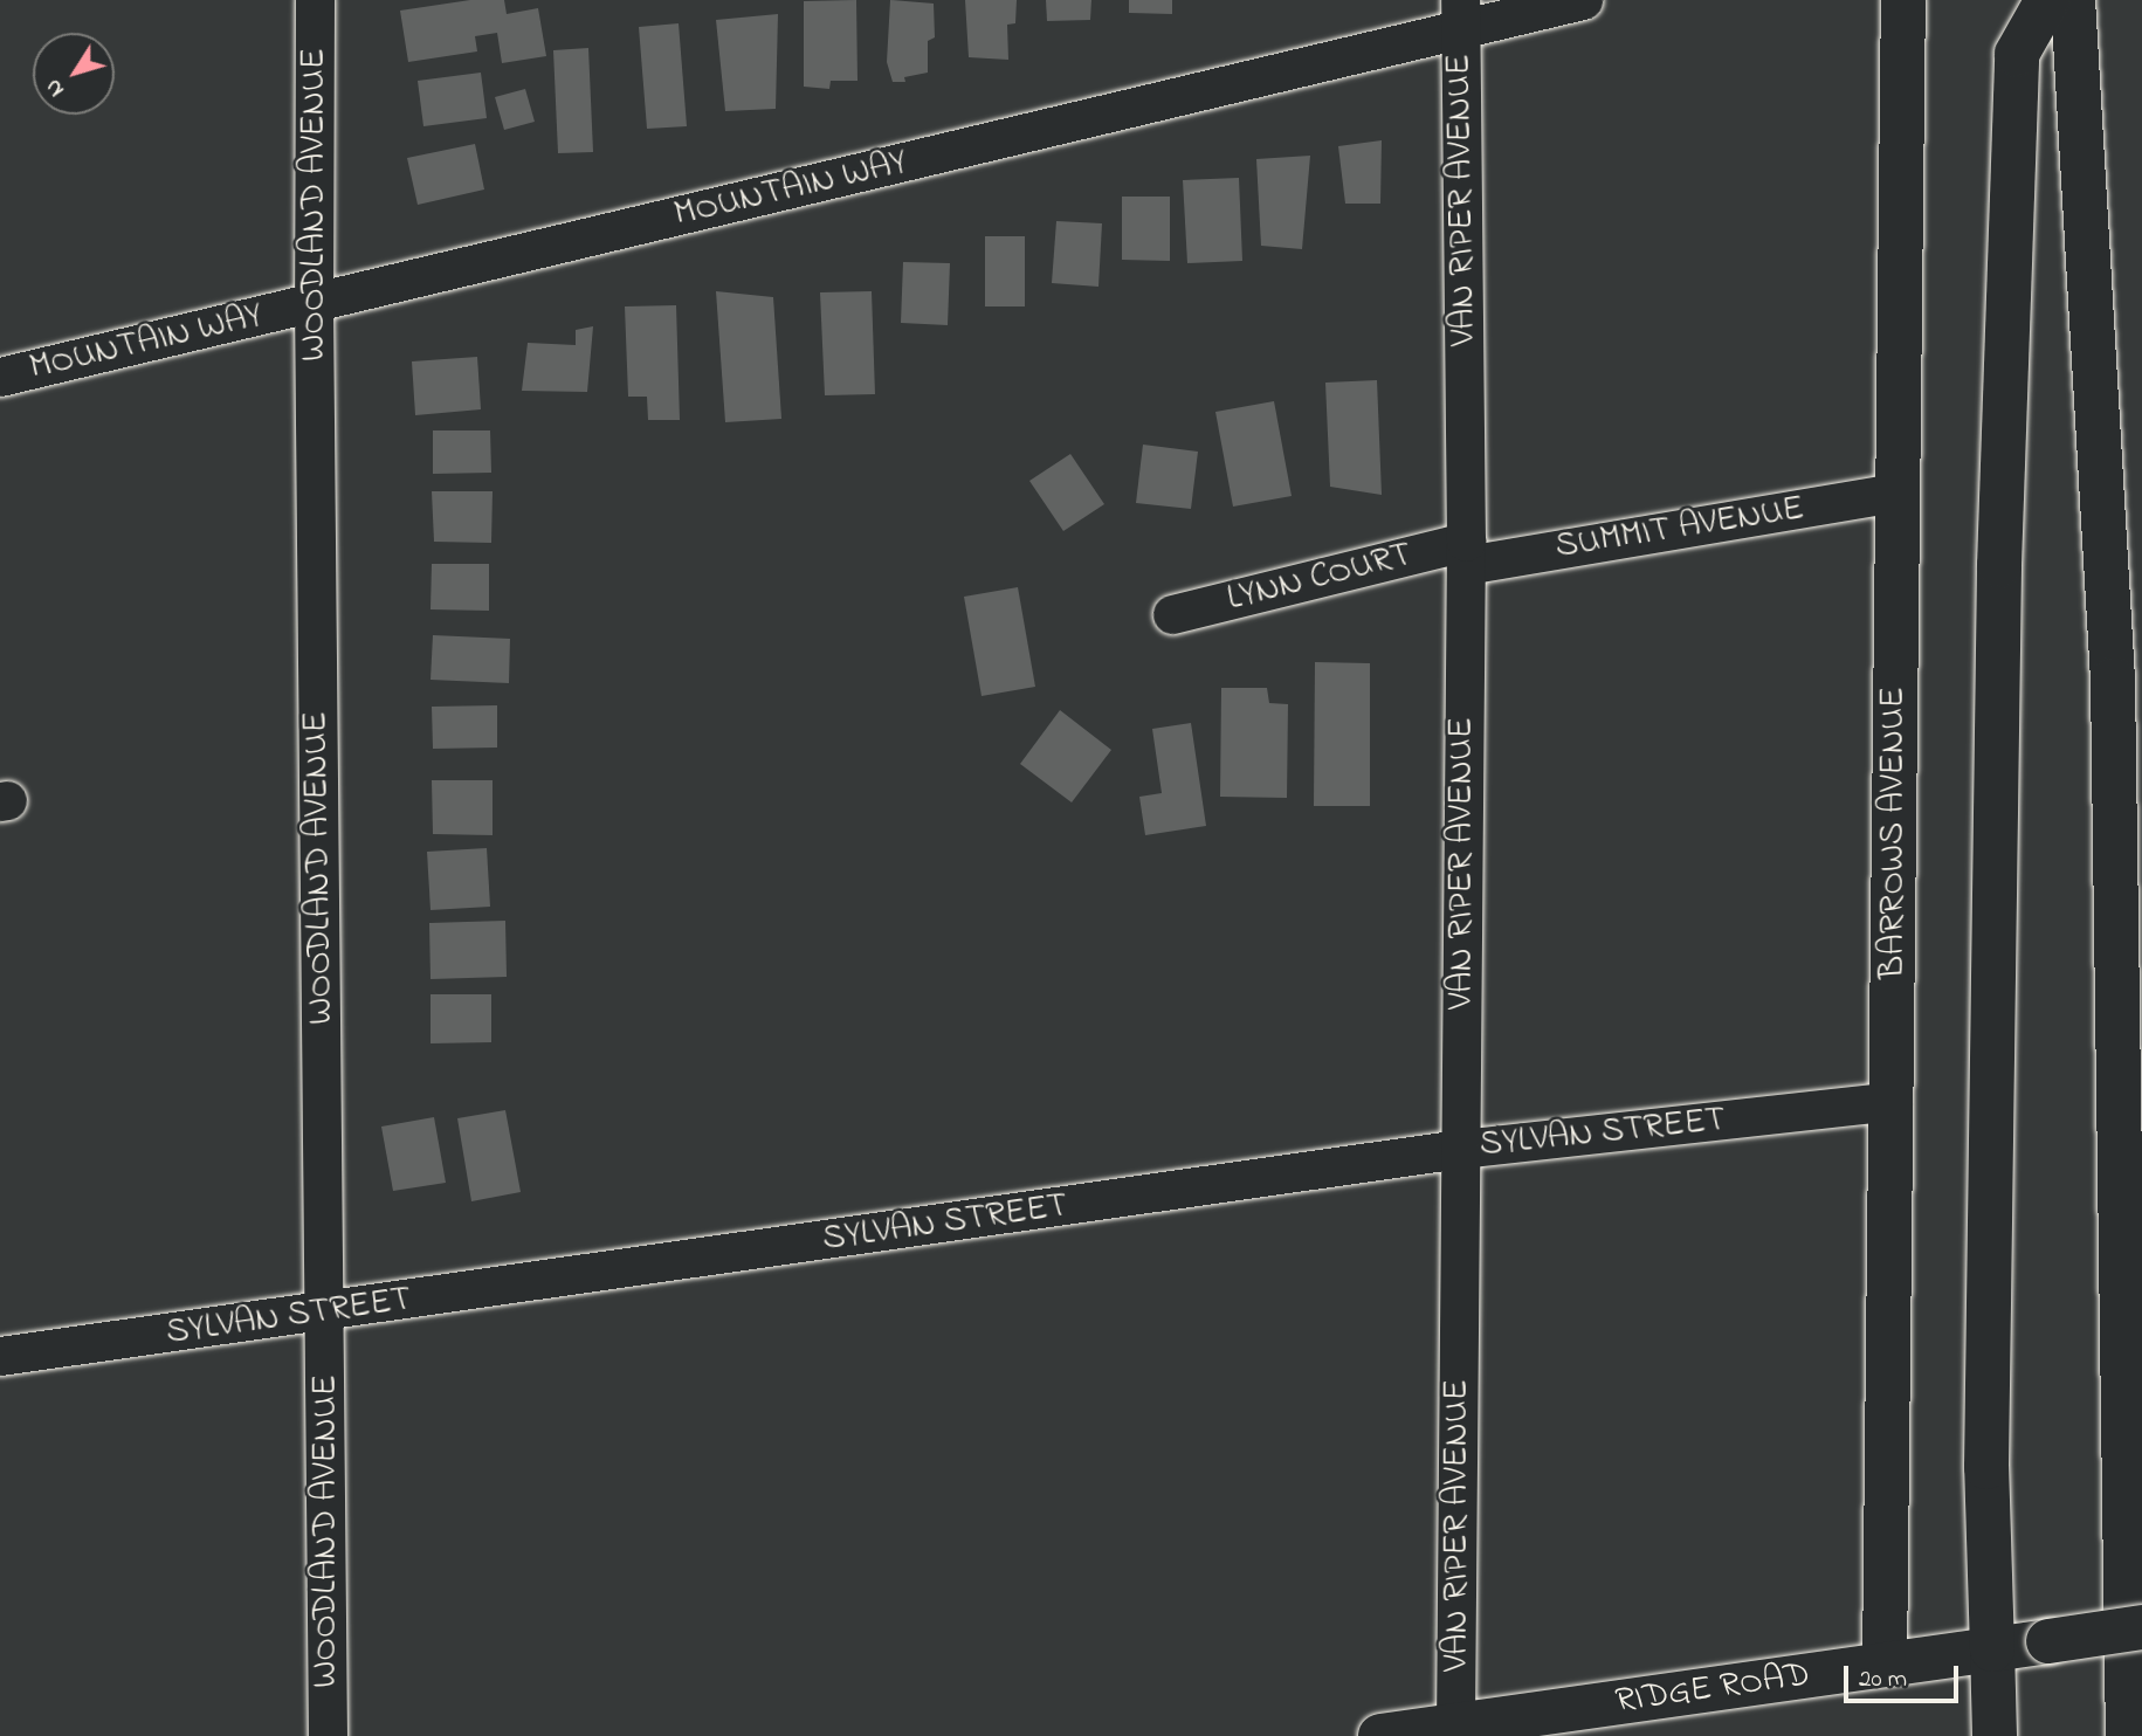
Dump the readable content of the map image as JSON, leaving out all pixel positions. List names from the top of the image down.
{
  "streets": {
    "main road": ["BARROWS AVENUE", "RIDGE ROAD"],
    "street": [
      "MOUNTAIN WAY",
      "VAN RIPER AVENUE",
      "WOODLAND AVENUE",
      "SUMMIT AVENUE",
      "LYNN COURT",
      "SYLVAN STREET"
    ]
  },
  "crossings": [
    ["MOUNTAIN WAY", "VAN RIPER AVENUE"],
    ["MOUNTAIN WAY", "WOODLAND AVENUE"],
    ["VAN RIPER AVENUE", "SUMMIT AVENUE"],
    ["VAN RIPER AVENUE", "LYNN COURT"],
    ["VAN RIPER AVENUE", "SYLVAN STREET"],
    ["VAN RIPER AVENUE", "RIDGE ROAD"],
    ["WOODLAND AVENUE", "SYLVAN STREET"],
    ["SUMMIT AVENUE", "LYNN COURT"],
    ["SUMMIT AVENUE", "BARROWS AVENUE"],
    ["BARROWS AVENUE", "SYLVAN STREET"],
    ["BARROWS AVENUE", "RIDGE ROAD"]
  ],
  "scale_bar": "20 m",
  "north": "bottom left"
}
